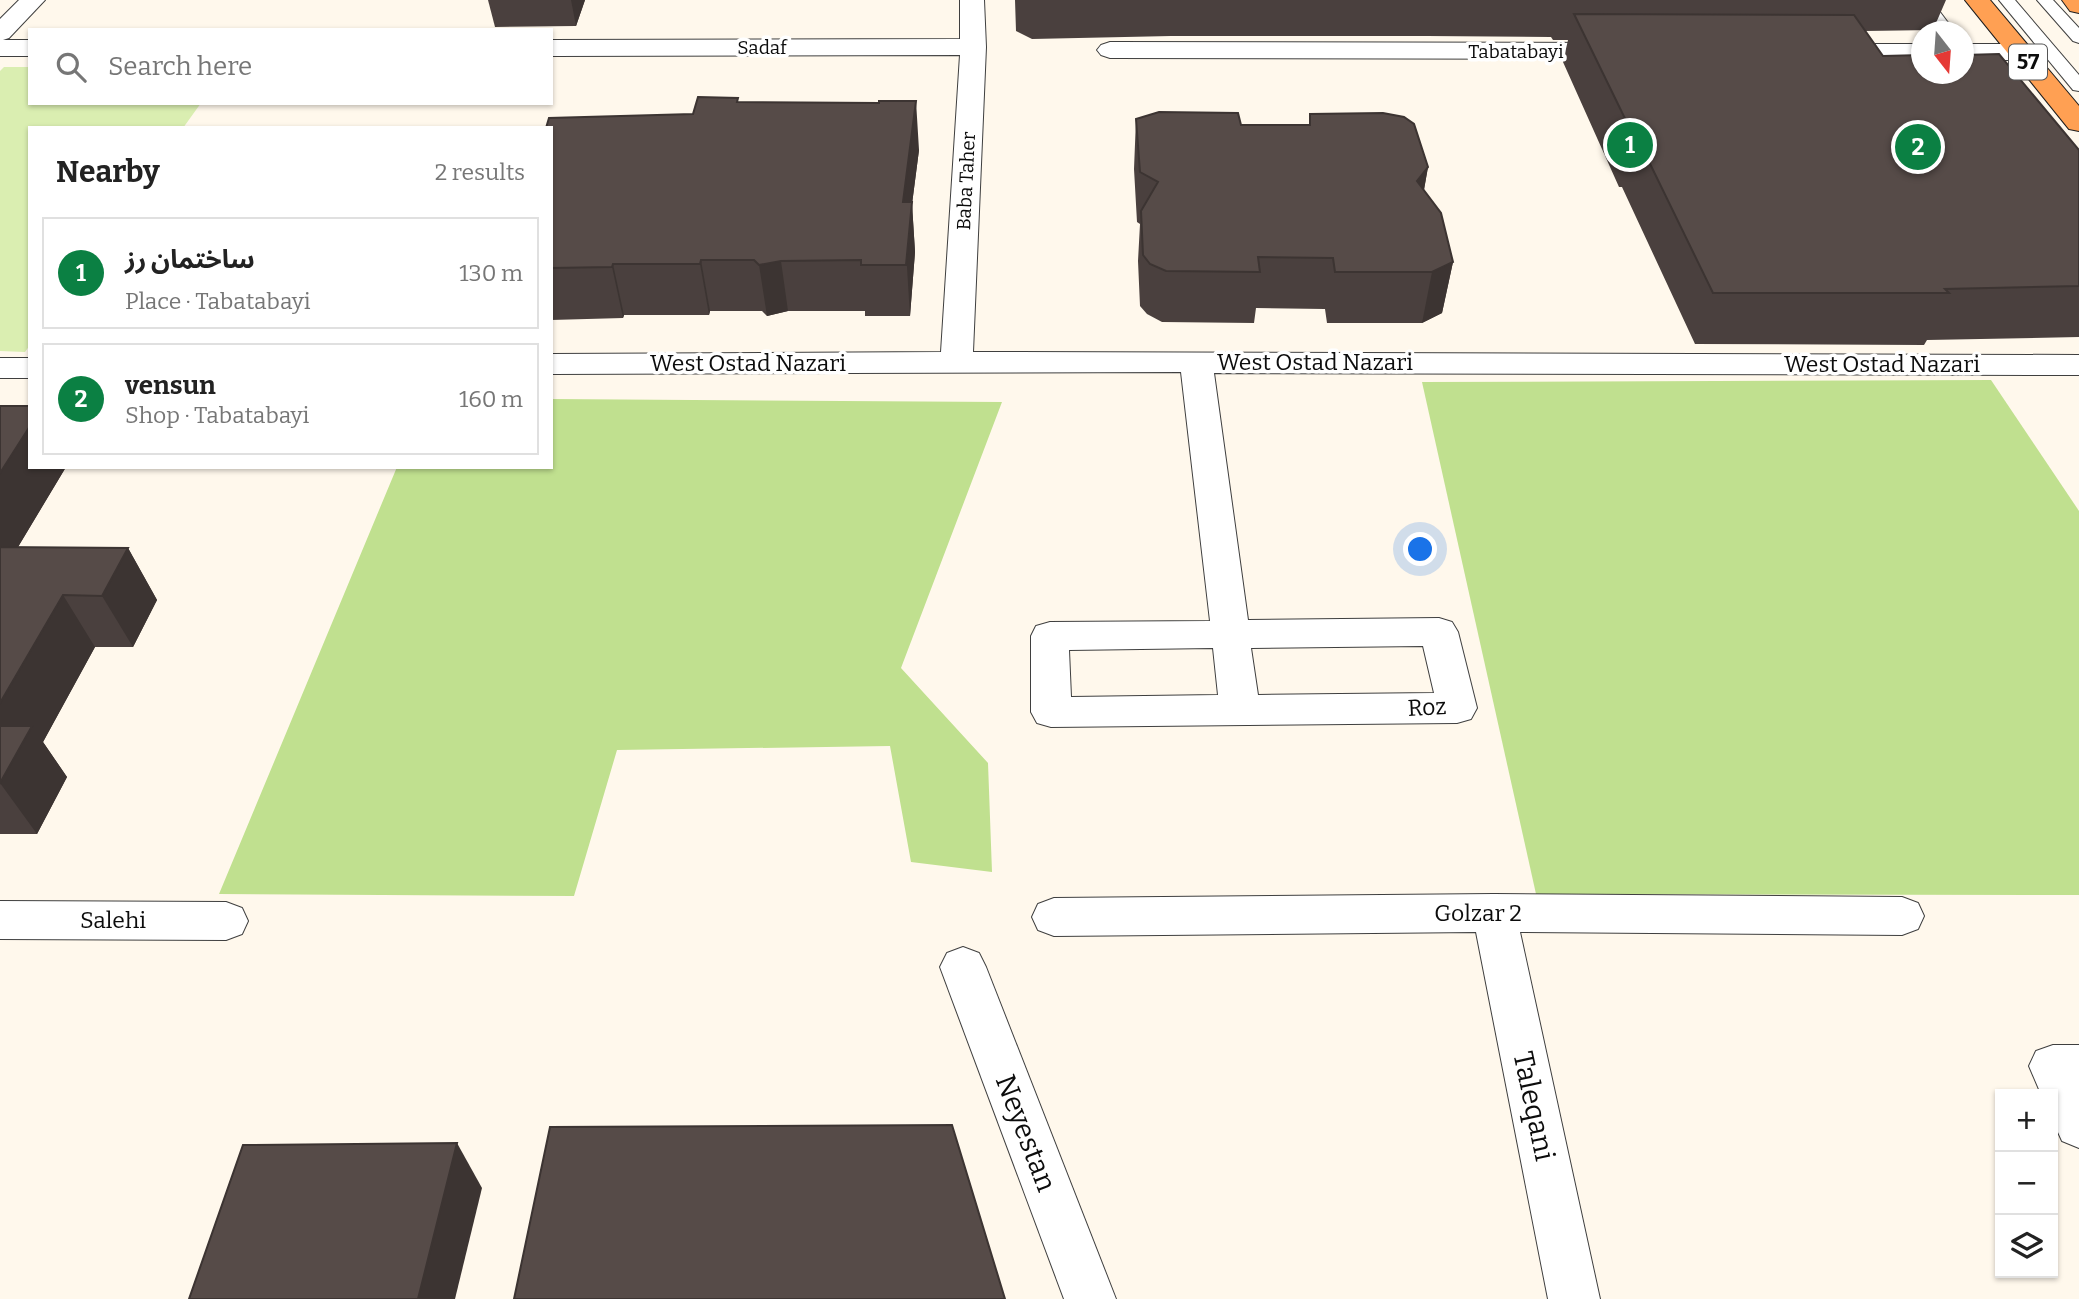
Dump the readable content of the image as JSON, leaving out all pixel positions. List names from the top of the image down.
{
  "streets": {
    "highway": ["57"],
    "street": [
      "Sadaf",
      "Tabatabayi",
      "Baba Taher",
      "West Ostad Nazari",
      "Roz",
      "Golzar 2",
      "Salehi",
      "Taleqani",
      "Neyestan"
    ]
  },
  "crossings": [
    ["Sadaf", "Baba Taher"],
    ["Baba Taher", "West Ostad Nazari"],
    ["Golzar 2", "Taleqani"]
  ],
  "north": "bottom",
  "page": {
    "search": "Search here",
    "pins": ["1", "2"],
    "heading": ["Nearby", "2 results"],
    "list": [
      {
        "mark": "1",
        "name": "ساختمان رز",
        "note": "Place · Tabatabayi",
        "value": "130 m"
      },
      {
        "mark": "2",
        "name": "vensun",
        "note": "Shop · Tabatabayi",
        "value": "160 m"
      }
    ],
    "map_buttons": ["+", "−"]
  }
}
